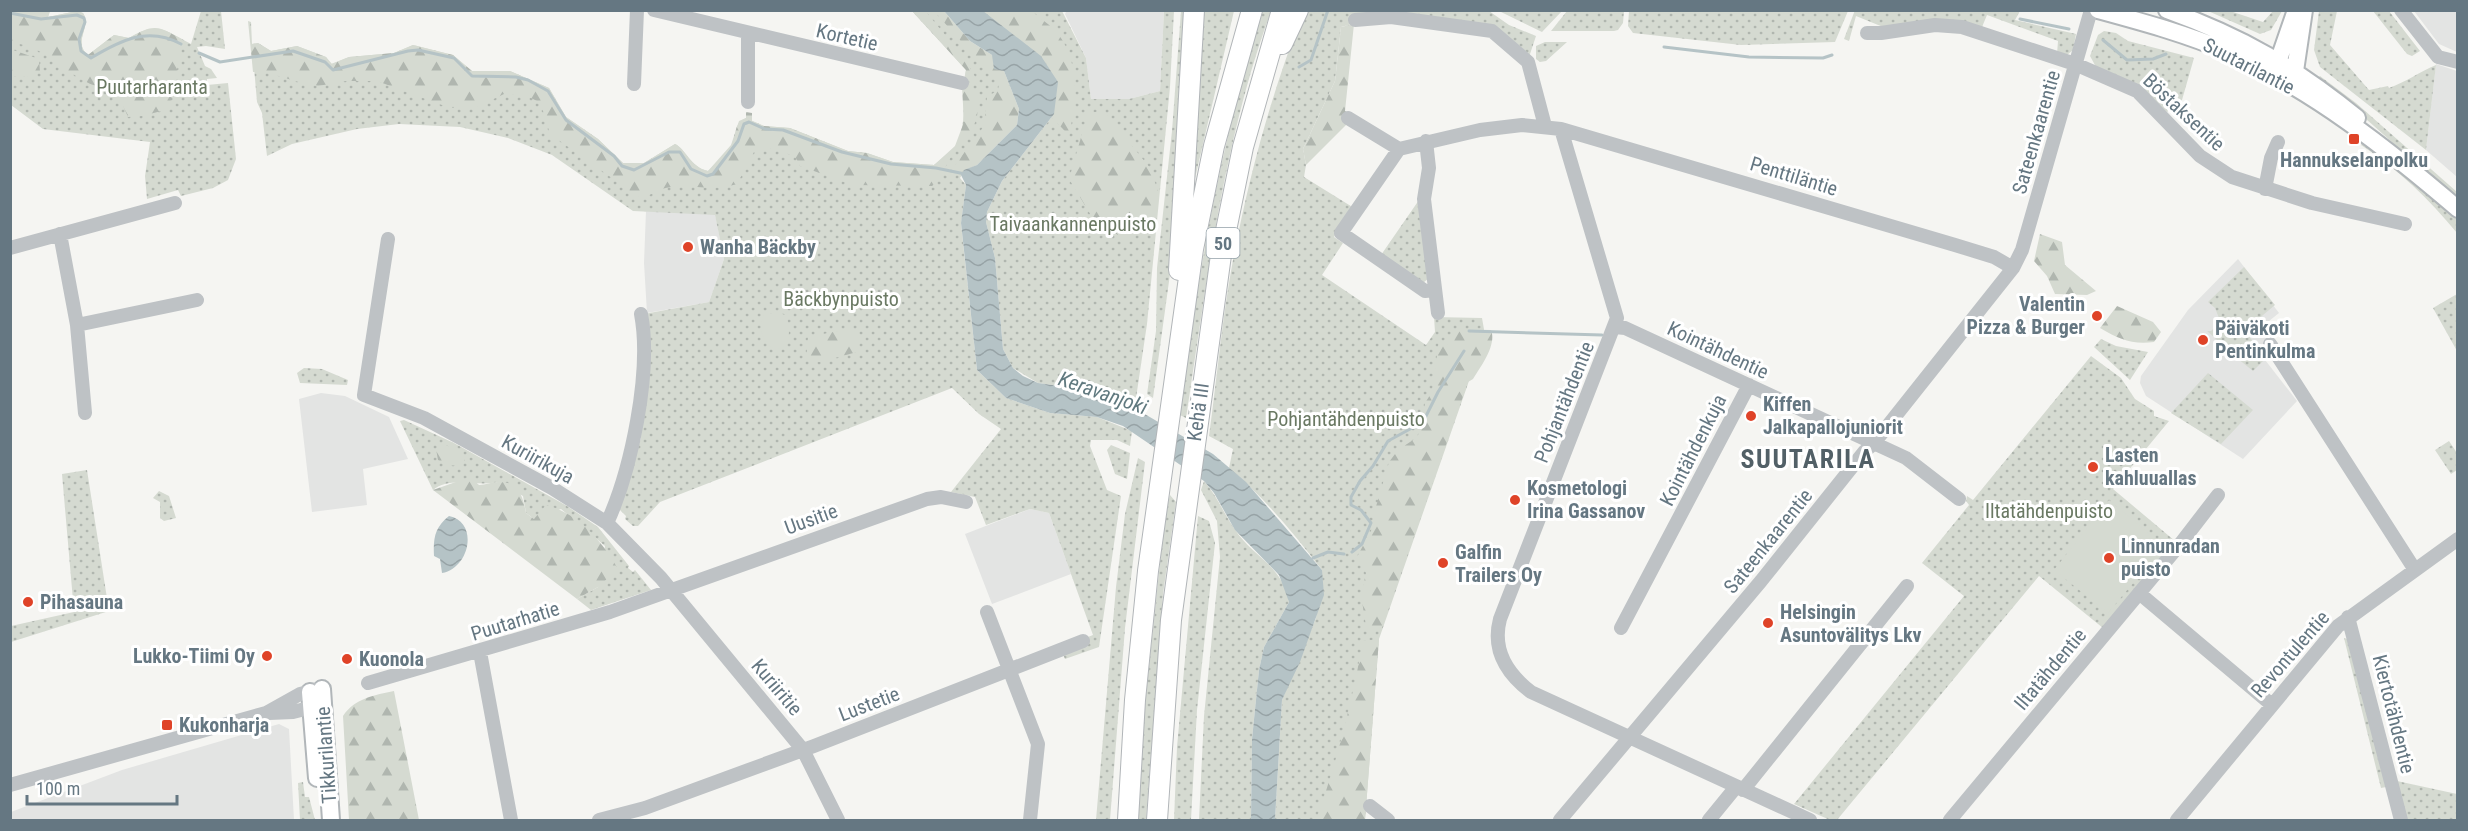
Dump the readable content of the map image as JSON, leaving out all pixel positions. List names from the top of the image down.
{
  "streets": {
    "highway": ["50", "Kehä III"],
    "main road": ["Suutarilantie", "Tikkurilantie"],
    "street": [
      "Kortetie",
      "Böstaksentie",
      "Sateenkaarentie",
      "Penttiläntie",
      "Kointähdentie",
      "Pohjantähdentie",
      "Kointähdenkuja",
      "Kuriirikuja",
      "Uusitie",
      "Puutarhatie",
      "Revontulentie",
      "Iltatähdentie",
      "Kuriiritie",
      "Lustetie",
      "Kiertotähdentie"
    ]
  },
  "crossings": [
    ["Böstaksentie", "Sateenkaarentie"],
    ["Sateenkaarentie", "Penttiläntie"],
    ["Sateenkaarentie", "Kointähdentie"],
    ["Sateenkaarentie", "Pohjantähdentie"],
    ["Penttiläntie", "Pohjantähdentie"],
    ["Kointähdentie", "Pohjantähdentie"],
    ["Kointähdentie", "Kointähdenkuja"],
    ["Kuriirikuja", "Uusitie"],
    ["Kuriirikuja", "Puutarhatie"],
    ["Kuriirikuja", "Kuriiritie"],
    ["Uusitie", "Puutarhatie"],
    ["Uusitie", "Kuriiritie"],
    ["Puutarhatie", "Kuriiritie"],
    ["Revontulentie", "Kiertotähdentie"],
    ["Kuriiritie", "Lustetie"]
  ],
  "districts": ["SUUTARILA"],
  "water": ["Keravanjoki"],
  "parks": [
    "Puutarharanta",
    "Taivaankannenpuisto",
    "Bäckbynpuisto",
    "Pohjantähdenpuisto",
    "Iltatähdenpuisto"
  ],
  "places": {
    "transit": ["Hannukselanpolku", "Kukonharja"],
    "other": [
      "Wanha Bäckby",
      "Valentin Pizza & Burger",
      "Päiväkoti Pentinkulma",
      "Kiffen Jalkapallojuniorit",
      "Lasten kahluuallas",
      "Kosmetologi Irina Gassanov",
      "Linnunradan puisto",
      "Galfin Trailers Oy",
      "Pihasauna",
      "Helsingin Asuntovälitys Lkv",
      "Lukko-Tiimi Oy",
      "Kuonola"
    ]
  },
  "scale_bar": "100 m"
}
